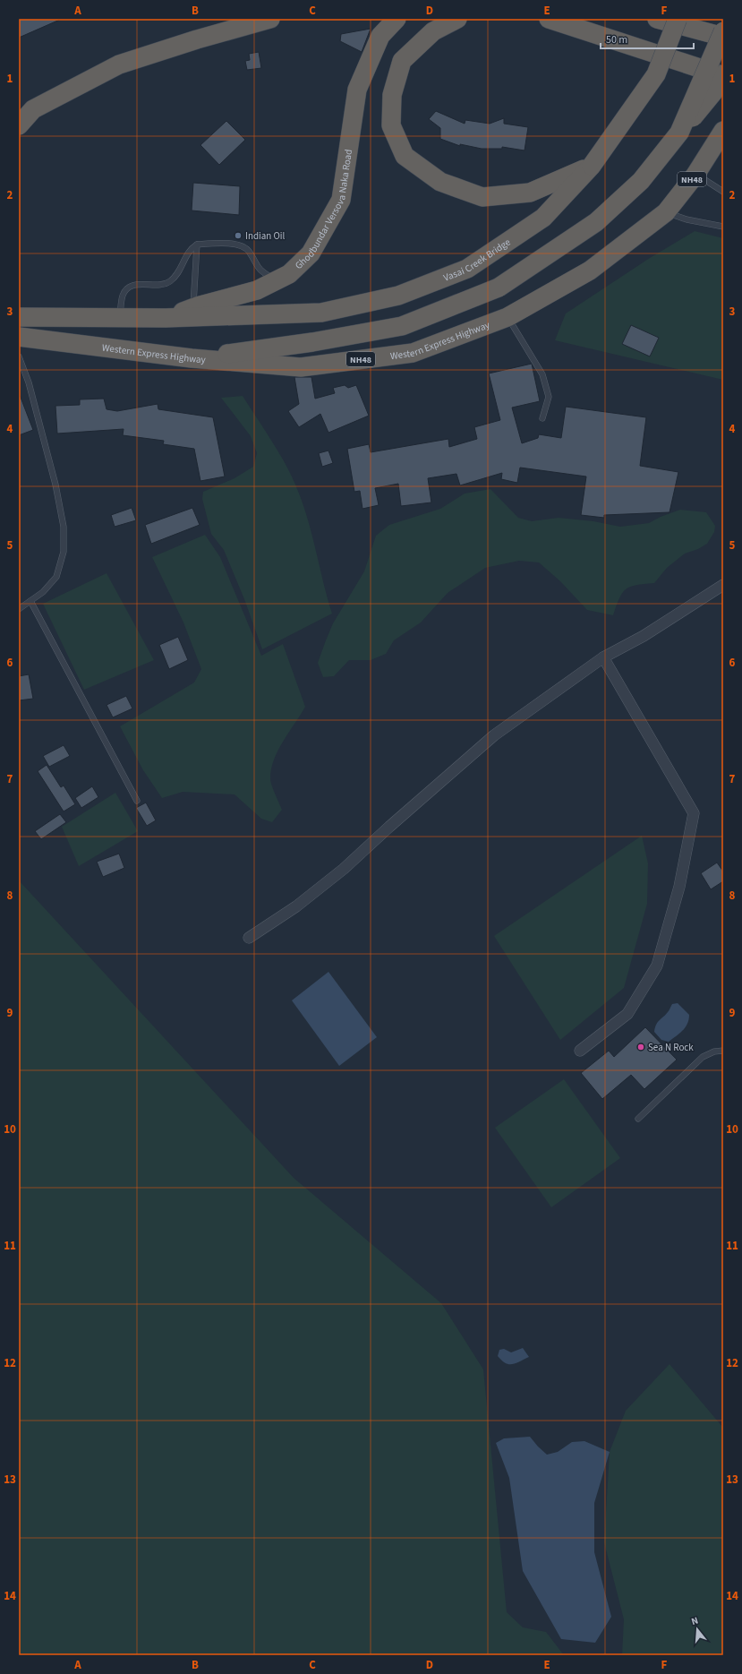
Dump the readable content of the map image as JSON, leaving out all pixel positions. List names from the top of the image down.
{
  "streets": {
    "highway": [
      "NH48",
      "Ghodbundar Versova Naka Road",
      "Vasai Creek Bridge",
      "Western Express Highway"
    ]
  },
  "crossings": [
    ["Ghodbundar Versova Naka Road", "Vasai Creek Bridge"]
  ],
  "places": ["Indian Oil", "Sea N Rock"],
  "scale_bar": "50 m",
  "north": "top",
  "grid": {
    "columns": [
      "A",
      "B",
      "C",
      "D",
      "E",
      "F"
    ],
    "rows": [
      "1",
      "2",
      "3",
      "4",
      "5",
      "6",
      "7",
      "8",
      "9",
      "10",
      "11",
      "12",
      "13",
      "14"
    ]
  }
}
